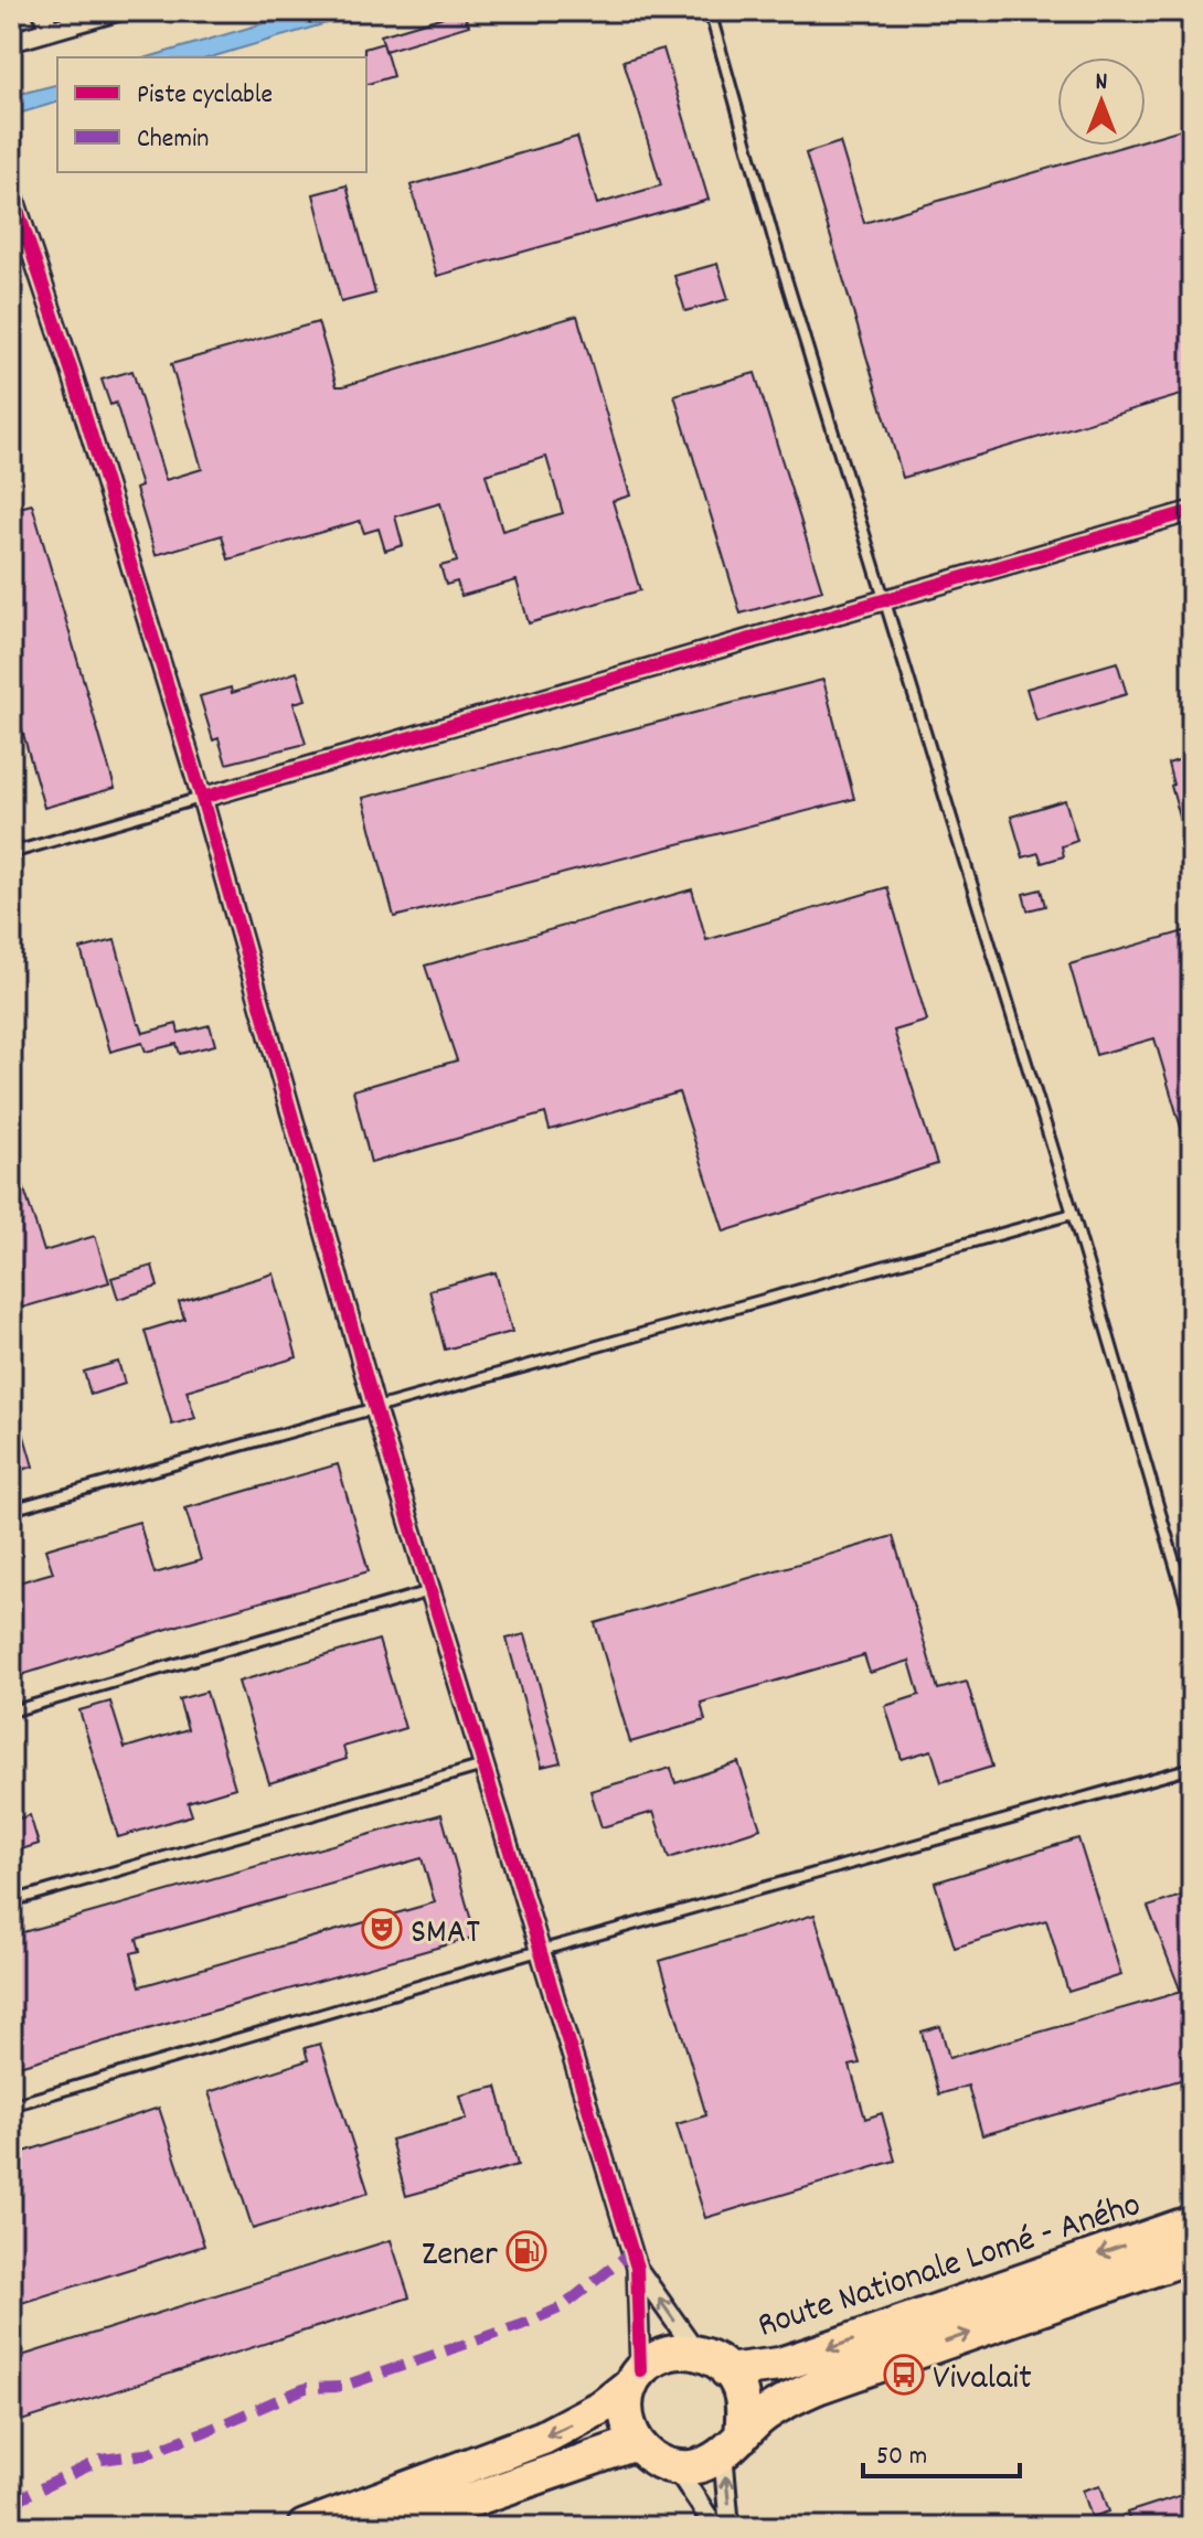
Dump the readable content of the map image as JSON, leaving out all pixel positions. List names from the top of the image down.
{
  "streets": {
    "highway": ["Route Nationale Lomé - Aného"]
  },
  "places": {
    "theatre": ["SMAT"],
    "fuel station": ["Zener"],
    "bus stop": ["Vivalait"]
  },
  "legend": ["Piste cyclable", "Chemin"],
  "scale_bar": "50 m",
  "north": "top"
}
